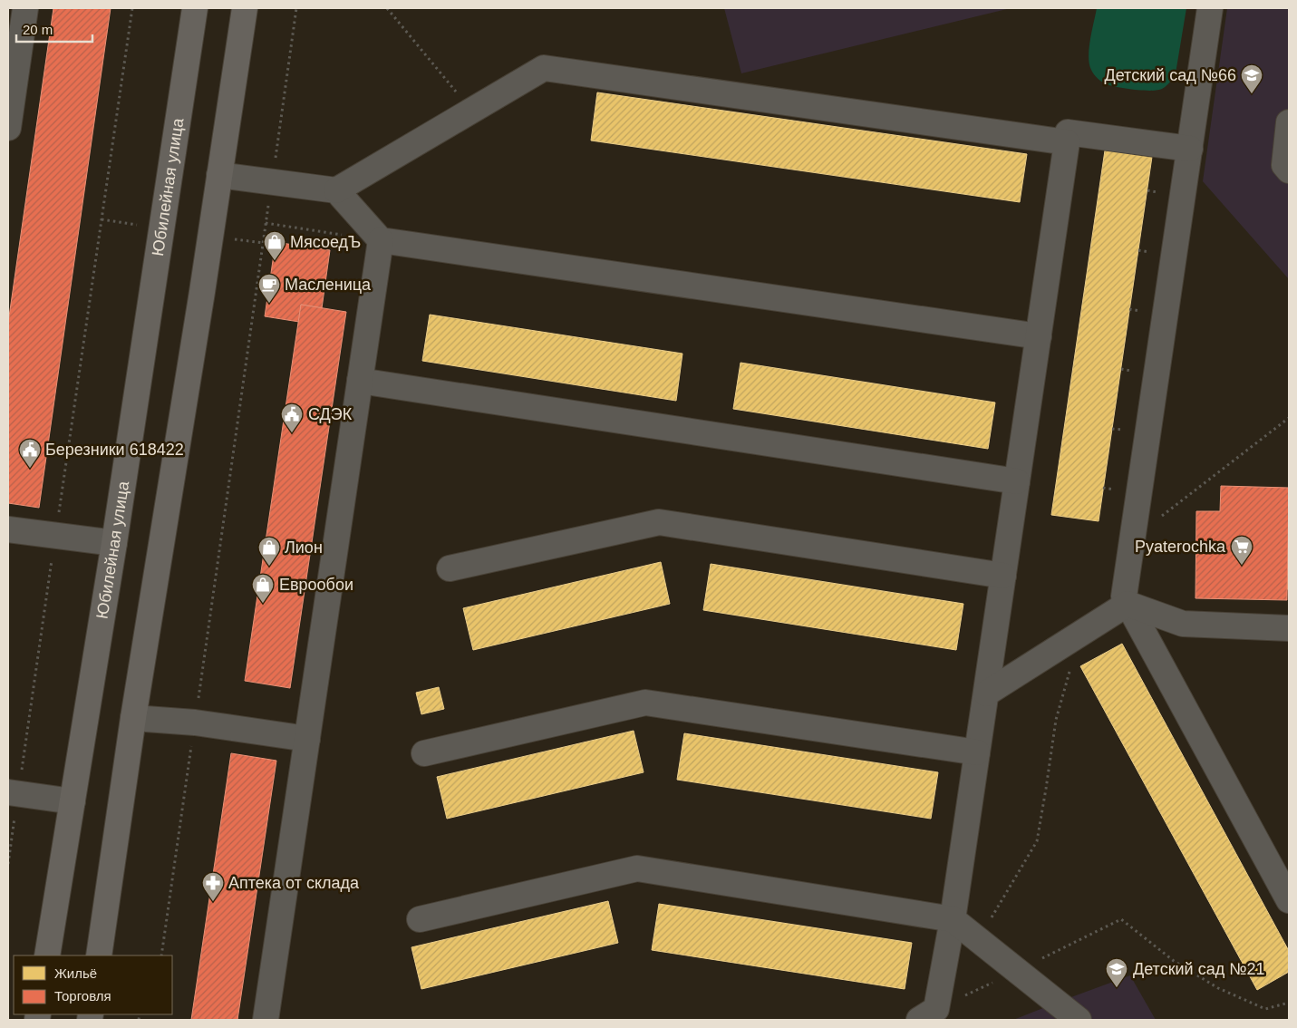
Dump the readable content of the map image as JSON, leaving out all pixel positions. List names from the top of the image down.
{
  "streets": {
    "main road": ["Юбилейная улица"]
  },
  "places": {
    "school or university": ["Детский сад №66", "Детский сад №21"],
    "shop": ["МясоедЪ", "Лион", "Еврообои"],
    "cafe": ["Масленица"],
    "public building": ["СДЭК", "Березники 618422"],
    "supermarket": ["Pyaterochka"],
    "pharmacy": ["Аптека от склада"]
  },
  "legend": ["Жильё", "Торговля"],
  "scale_bar": "20 m"
}
